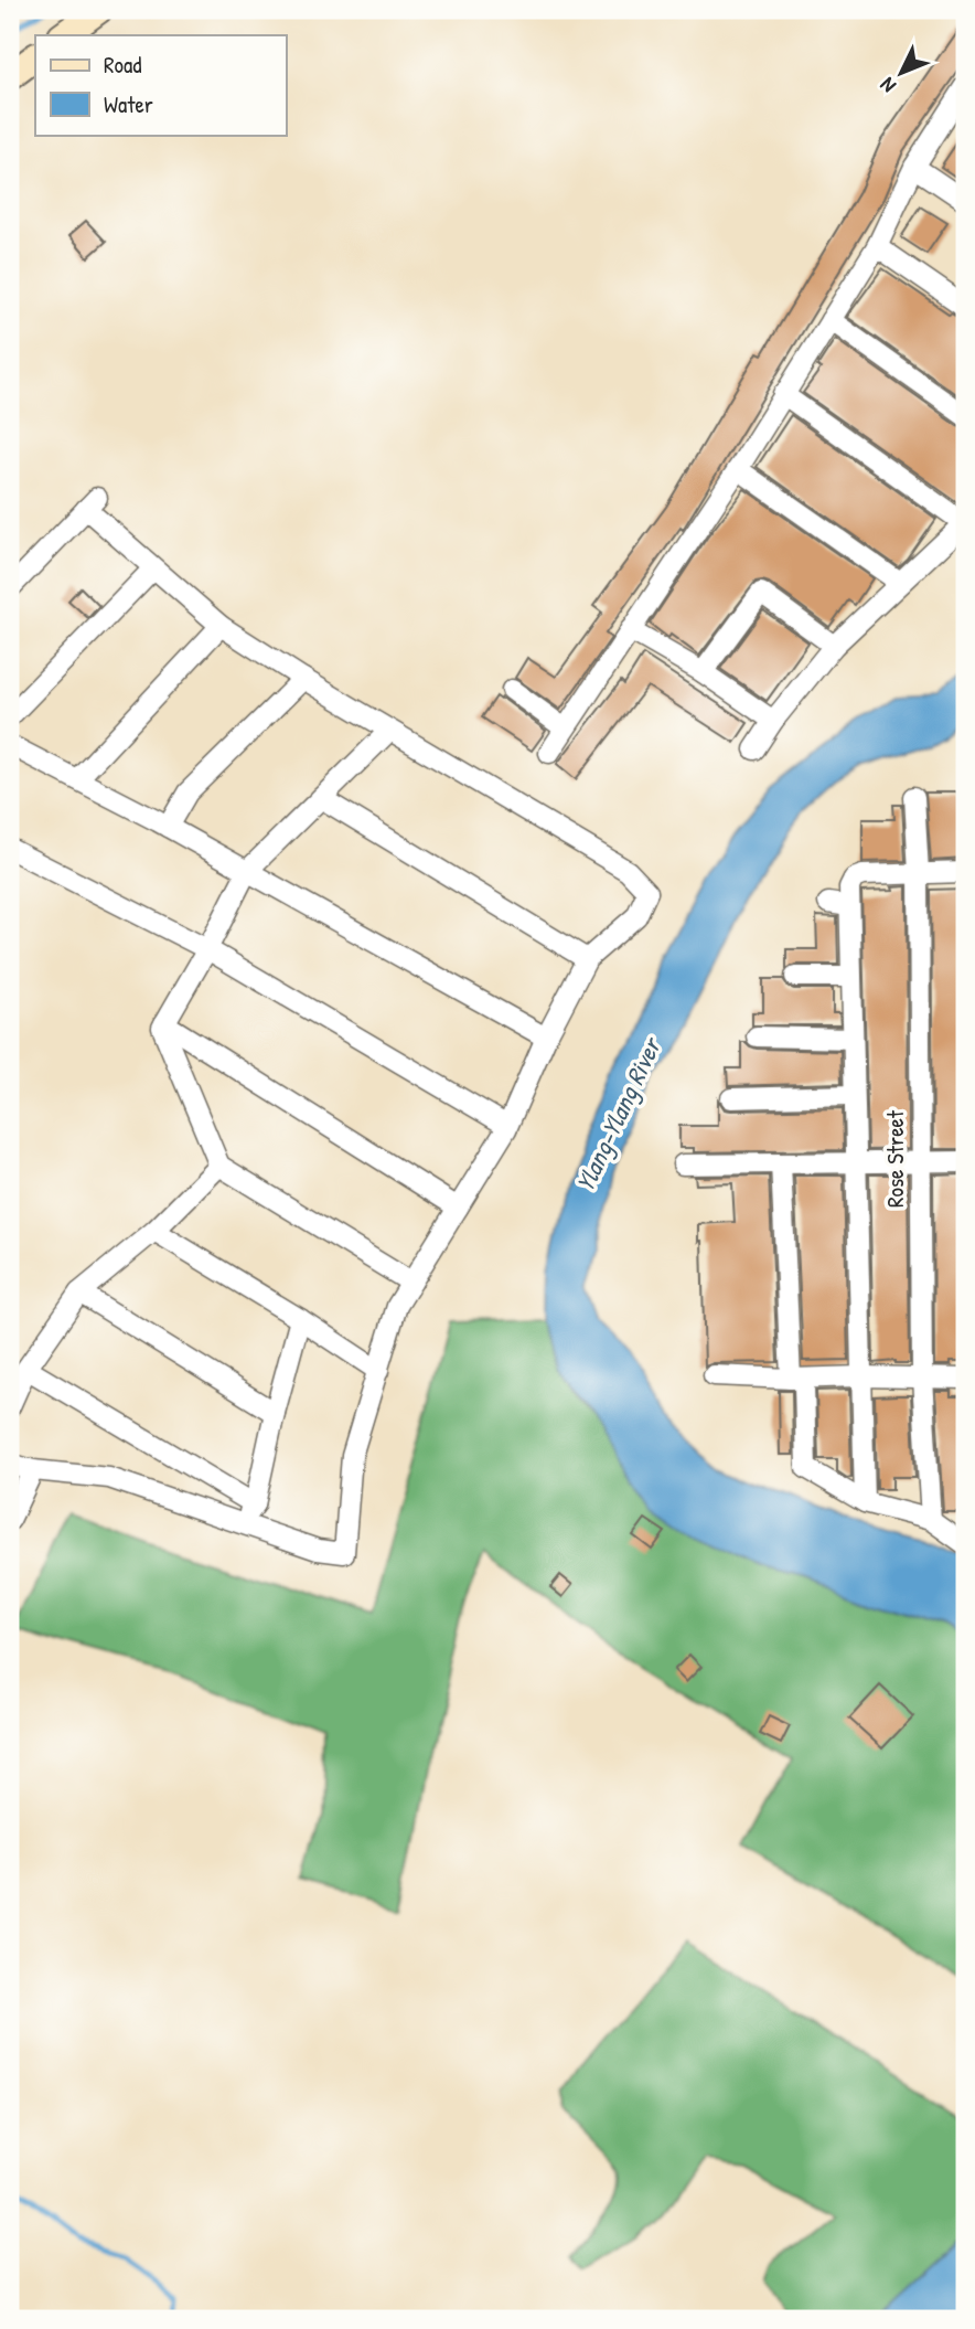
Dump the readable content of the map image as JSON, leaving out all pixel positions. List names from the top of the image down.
{
  "streets": {
    "street": ["Rose Street"]
  },
  "water": ["Ylang-Ylang River"],
  "legend": ["Road", "Water"],
  "north": "bottom left"
}
